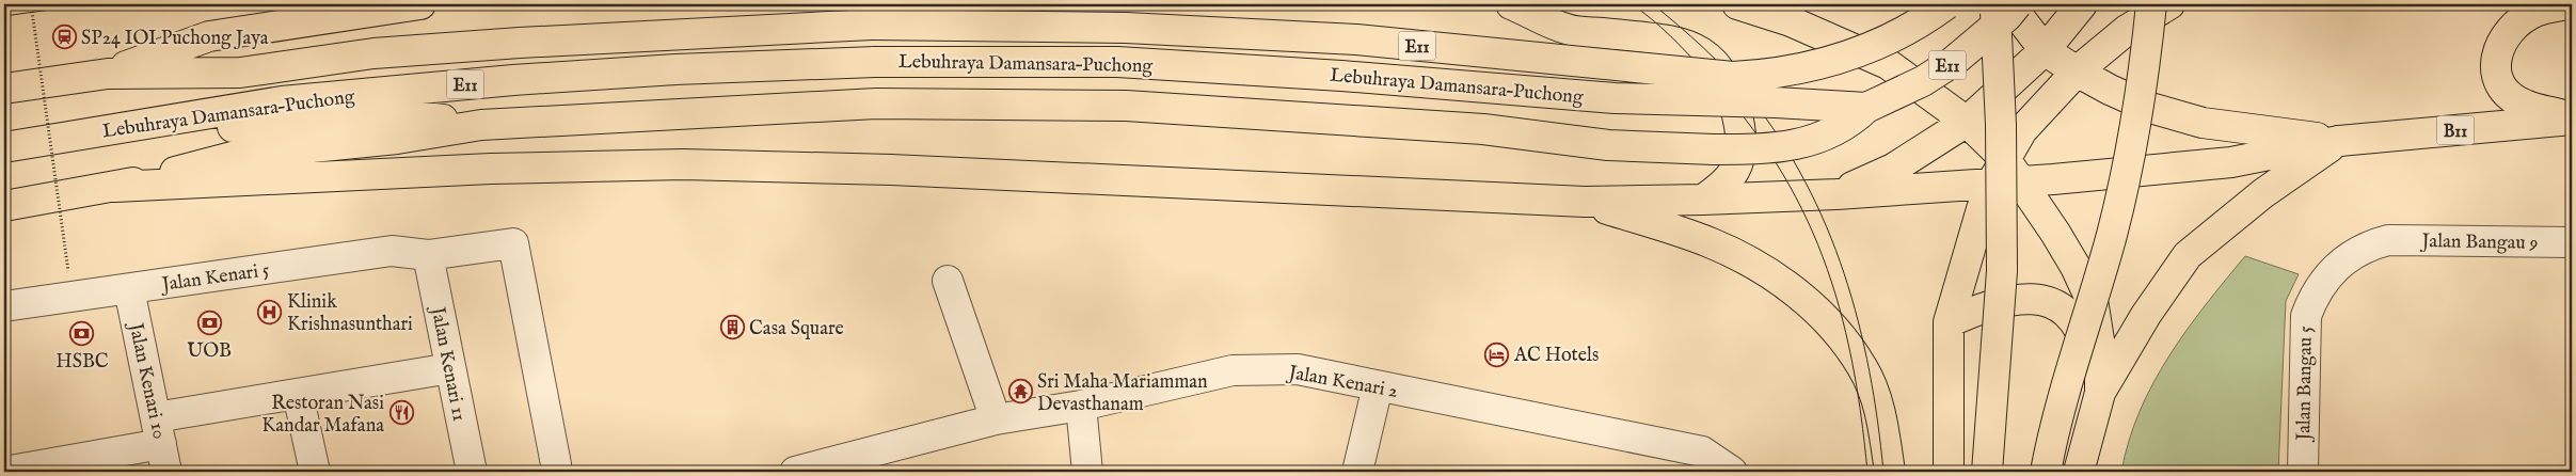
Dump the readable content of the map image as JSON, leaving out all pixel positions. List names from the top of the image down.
{
  "streets": {
    "main road": ["E11", "Lebuhraya Damansara–Puchong", "B11"],
    "street": [
      "Jalan Bangau 9",
      "Jalan Kenari 5",
      "Jalan Kenari 11",
      "Jalan Kenari 10",
      "Jalan Kenari 2",
      "Jalan Bangau 5"
    ]
  },
  "crossings": [
    ["Jalan Bangau 9", "Jalan Bangau 5"],
    ["Jalan Kenari 5", "Jalan Kenari 11"],
    ["Jalan Kenari 5", "Jalan Kenari 10"]
  ],
  "places": {
    "station": ["SP24 IOI Puchong Jaya"],
    "hospital": ["Klinik Krishnasunthari"],
    "bank": ["UOB", "HSBC"],
    "building": ["Casa Square"],
    "hotel": ["AC Hotels"],
    "temple": ["Sri Maha Mariamman Devasthanam"],
    "restaurant": ["Restoran Nasi Kandar Mafana"]
  }
}
